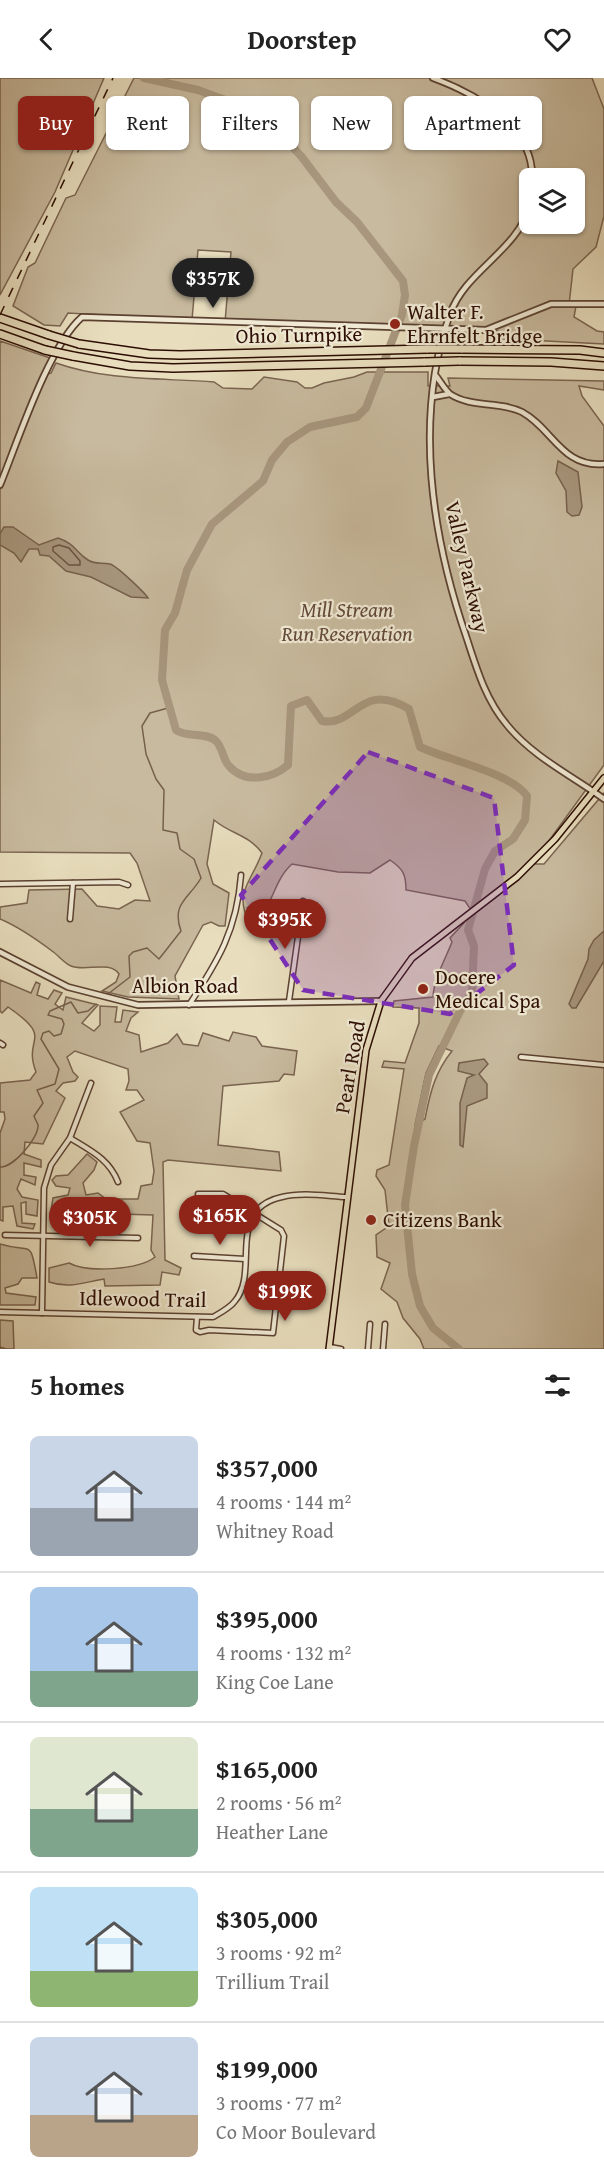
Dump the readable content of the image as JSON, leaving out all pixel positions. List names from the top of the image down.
{
  "streets": {
    "highway": ["Ohio Turnpike"],
    "main road": ["Pearl Road"],
    "street": ["Valley Parkway", "Albion Road", "Idlewood Trail"]
  },
  "crossings": [
    ["Valley Parkway", "Pearl Road"],
    ["Albion Road", "Pearl Road"]
  ],
  "parks": ["Mill Stream Run Reservation"],
  "places": ["Walter F. Ehrnfelt Bridge", "Docere Medical Spa", "Citizens Bank"],
  "page": {
    "header": "Doorstep",
    "chip": [
      "Buy",
      "Rent",
      "Filters",
      "New",
      "Apartment"
    ],
    "price": [
      "$357K",
      "$395K",
      "$165K",
      "$305K",
      "$199K"
    ],
    "heading": "5 homes",
    "list": [
      {
        "name": "$357,000",
        "note": "4 rooms · 144 m² · Whitney Road"
      },
      {
        "name": "$395,000",
        "note": "4 rooms · 132 m² · King Coe Lane"
      },
      {
        "name": "$165,000",
        "note": "2 rooms · 56 m² · Heather Lane"
      },
      {
        "name": "$305,000",
        "note": "3 rooms · 92 m² · Trillium Trail"
      },
      {
        "name": "$199,000",
        "note": "3 rooms · 77 m² · Co Moor Boulevard"
      }
    ]
  }
}
